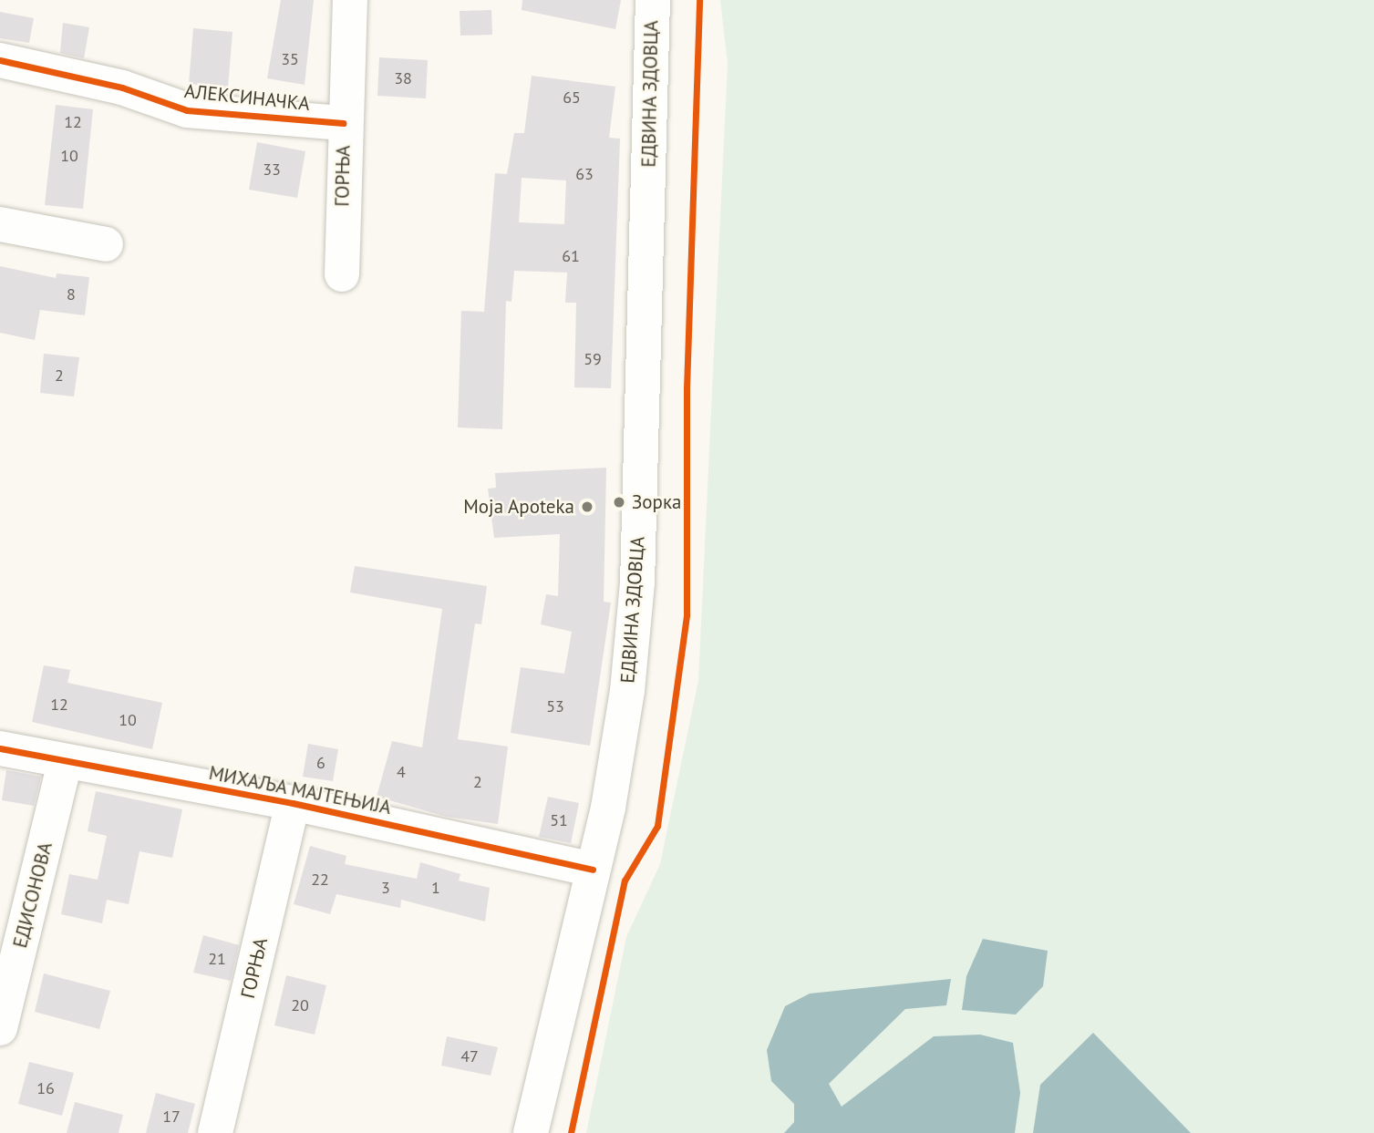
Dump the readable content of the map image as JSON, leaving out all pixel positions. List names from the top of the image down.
{
  "streets": {
    "street": [
      "ЕДВИНА ЗДОВЦА",
      "АЛЕКСИНАЧКА",
      "ГОРЊА",
      "МИХАЉА МАЈТЕЊИЈА",
      "ЕДИСОНОВА"
    ]
  },
  "crossings": [
    ["ЕДВИНА ЗДОВЦА", "МИХАЉА МАЈТЕЊИЈА"],
    ["АЛЕКСИНАЧКА", "ГОРЊА"],
    ["ГОРЊА", "МИХАЉА МАЈТЕЊИЈА"],
    ["МИХАЉА МАЈТЕЊИЈА", "ЕДИСОНОВА"]
  ],
  "places": ["Зорка", "Moja Apoteka"],
  "house_numbers": [
    "35",
    "38",
    "65",
    "12",
    "10",
    "33",
    "63",
    "61",
    "8",
    "59",
    "2",
    "12",
    "53",
    "10",
    "6",
    "4",
    "2",
    "51",
    "22",
    "3",
    "1",
    "21",
    "20",
    "47",
    "16",
    "17"
  ]
}
